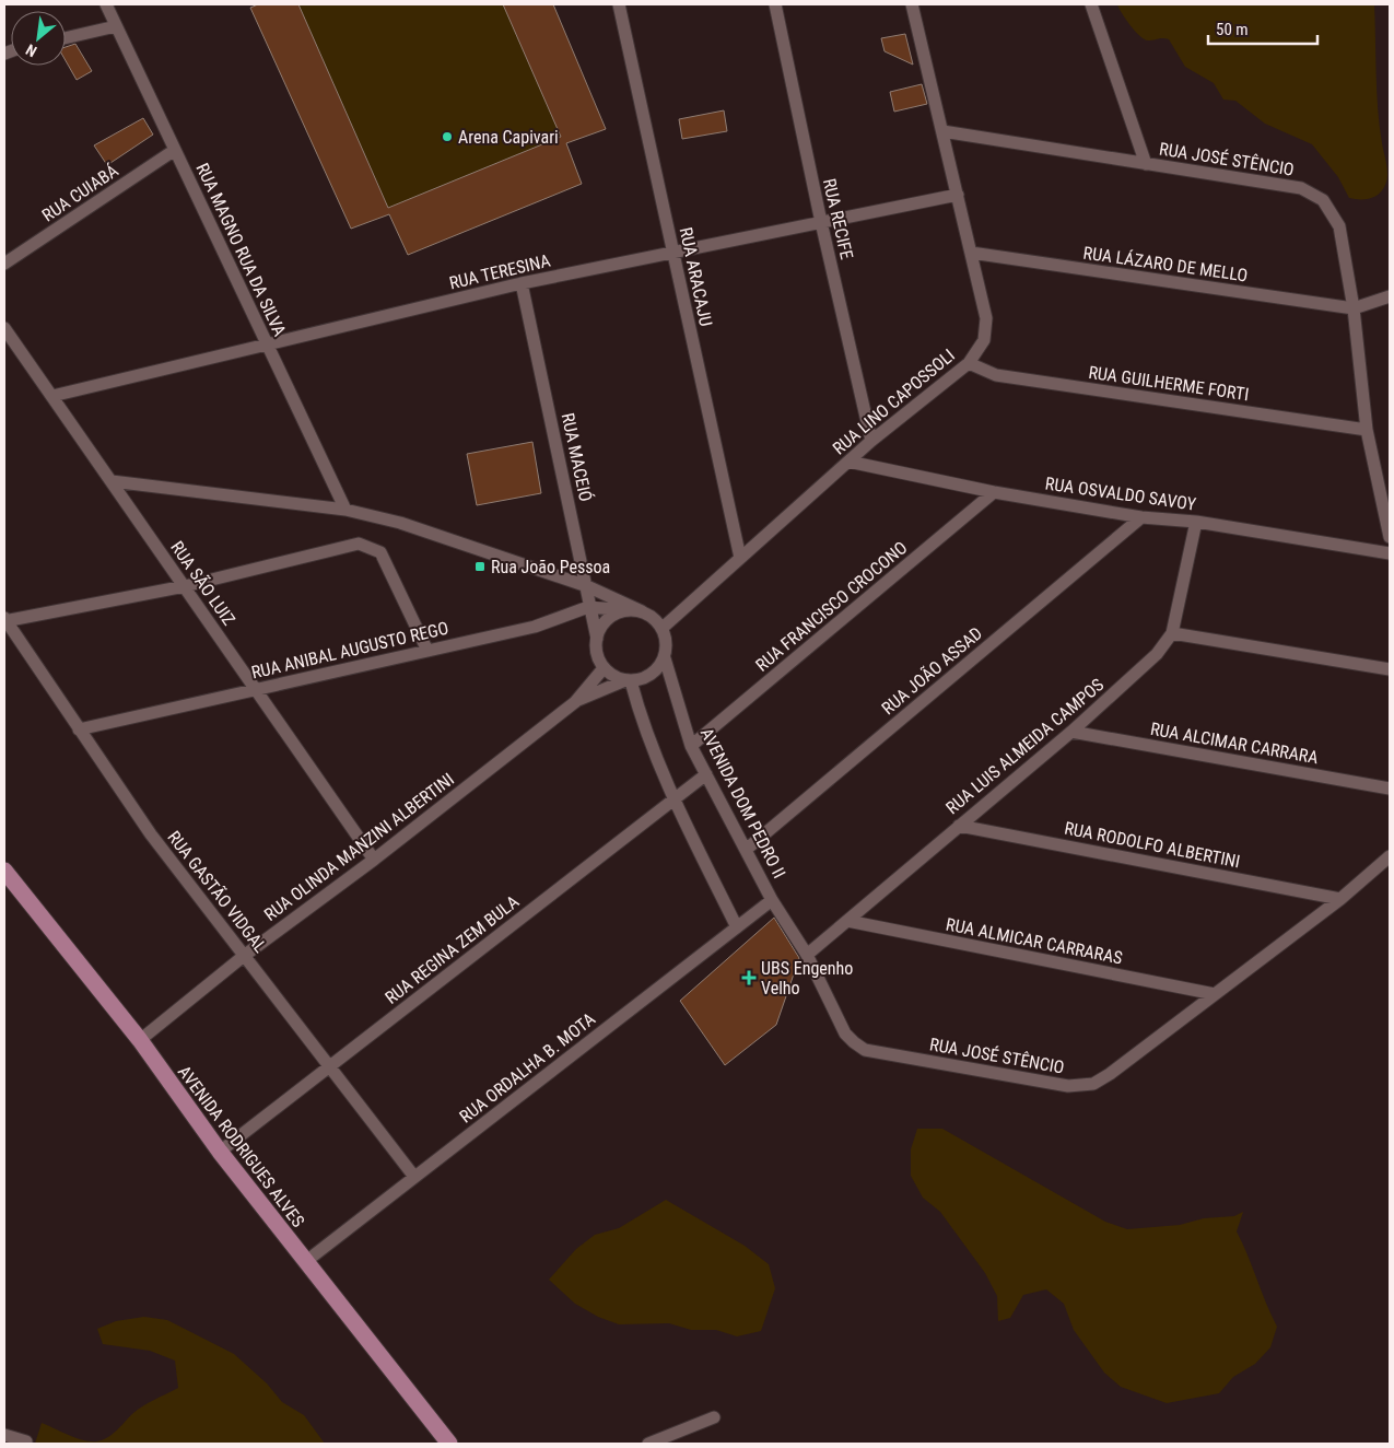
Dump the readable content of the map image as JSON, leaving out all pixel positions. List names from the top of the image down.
{
  "streets": {
    "main road": ["AVENIDA RODRIGUES ALVES"],
    "street": [
      "RUA JOSÉ STÊNCIO",
      "RUA CUIABÁ",
      "RUA RECIFE",
      "RUA MAGNO RUA DA SILVA",
      "RUA LÁZARO DE MELLO",
      "RUA TERESINA",
      "RUA ARACAJU",
      "RUA GUILHERME FORTI",
      "RUA LINO CAPOSSOLI",
      "RUA MACEIÓ",
      "RUA OSVALDO SAVOY",
      "RUA SÃO LUIZ",
      "RUA FRANCISCO CROCONO",
      "RUA ANIBAL AUGUSTO REGO",
      "RUA JOÃO ASSAD",
      "RUA ALCIMAR CARRARA",
      "RUA LUIS ALMEIDA CAMPOS",
      "AVENIDA DOM PEDRO II",
      "RUA RODOLFO ALBERTINI",
      "RUA OLINDA MANZINI ALBERTINI",
      "RUA GASTÃO VIDGAL",
      "RUA ALMICAR CARRARAS",
      "RUA REGINA ZEM BULA",
      "RUA ORDALHA B. MOTA"
    ]
  },
  "crossings": [
    ["RUA JOSÉ STÊNCIO", "RUA LÁZARO DE MELLO"],
    ["RUA JOSÉ STÊNCIO", "RUA GUILHERME FORTI"],
    ["RUA JOSÉ STÊNCIO", "RUA LINO CAPOSSOLI"],
    ["RUA JOSÉ STÊNCIO", "RUA LUIS ALMEIDA CAMPOS"],
    ["RUA JOSÉ STÊNCIO", "AVENIDA DOM PEDRO II"],
    ["RUA JOSÉ STÊNCIO", "RUA RODOLFO ALBERTINI"],
    ["RUA JOSÉ STÊNCIO", "RUA ALMICAR CARRARAS"],
    ["RUA JOSÉ STÊNCIO", "RUA ORDALHA B. MOTA"],
    ["RUA CUIABÁ", "RUA MAGNO RUA DA SILVA"],
    ["RUA RECIFE", "RUA TERESINA"],
    ["RUA RECIFE", "RUA LINO CAPOSSOLI"],
    ["RUA MAGNO RUA DA SILVA", "RUA TERESINA"],
    ["RUA LÁZARO DE MELLO", "RUA LINO CAPOSSOLI"],
    ["RUA TERESINA", "RUA ARACAJU"],
    ["RUA TERESINA", "RUA LINO CAPOSSOLI"],
    ["RUA TERESINA", "RUA MACEIÓ"],
    ["RUA TERESINA", "RUA SÃO LUIZ"],
    ["RUA ARACAJU", "RUA LINO CAPOSSOLI"],
    ["RUA GUILHERME FORTI", "RUA LINO CAPOSSOLI"],
    ["RUA LINO CAPOSSOLI", "RUA MACEIÓ"],
    ["RUA LINO CAPOSSOLI", "RUA OSVALDO SAVOY"],
    ["RUA LINO CAPOSSOLI", "RUA ANIBAL AUGUSTO REGO"],
    ["RUA LINO CAPOSSOLI", "AVENIDA DOM PEDRO II"],
    ["RUA LINO CAPOSSOLI", "RUA OLINDA MANZINI ALBERTINI"],
    ["RUA MACEIÓ", "RUA ANIBAL AUGUSTO REGO"],
    ["RUA MACEIÓ", "AVENIDA DOM PEDRO II"],
    ["RUA MACEIÓ", "RUA OLINDA MANZINI ALBERTINI"],
    ["RUA OSVALDO SAVOY", "RUA FRANCISCO CROCONO"],
    ["RUA OSVALDO SAVOY", "RUA JOÃO ASSAD"],
    ["RUA OSVALDO SAVOY", "RUA LUIS ALMEIDA CAMPOS"],
    ["RUA SÃO LUIZ", "RUA ANIBAL AUGUSTO REGO"],
    ["RUA SÃO LUIZ", "RUA OLINDA MANZINI ALBERTINI"],
    ["RUA FRANCISCO CROCONO", "AVENIDA DOM PEDRO II"],
    ["RUA ANIBAL AUGUSTO REGO", "AVENIDA DOM PEDRO II"],
    ["RUA ANIBAL AUGUSTO REGO", "RUA OLINDA MANZINI ALBERTINI"],
    ["RUA ANIBAL AUGUSTO REGO", "RUA GASTÃO VIDGAL"],
    ["RUA JOÃO ASSAD", "AVENIDA DOM PEDRO II"],
    ["RUA ALCIMAR CARRARA", "RUA LUIS ALMEIDA CAMPOS"],
    ["RUA LUIS ALMEIDA CAMPOS", "RUA RODOLFO ALBERTINI"],
    ["RUA LUIS ALMEIDA CAMPOS", "RUA ALMICAR CARRARAS"],
    ["AVENIDA DOM PEDRO II", "RUA OLINDA MANZINI ALBERTINI"],
    ["AVENIDA DOM PEDRO II", "RUA REGINA ZEM BULA"],
    ["AVENIDA DOM PEDRO II", "RUA ORDALHA B. MOTA"],
    ["RUA OLINDA MANZINI ALBERTINI", "RUA GASTÃO VIDGAL"],
    ["RUA OLINDA MANZINI ALBERTINI", "AVENIDA RODRIGUES ALVES"],
    ["RUA GASTÃO VIDGAL", "RUA REGINA ZEM BULA"],
    ["RUA GASTÃO VIDGAL", "RUA ORDALHA B. MOTA"],
    ["RUA REGINA ZEM BULA", "AVENIDA RODRIGUES ALVES"],
    ["RUA ORDALHA B. MOTA", "AVENIDA RODRIGUES ALVES"]
  ],
  "places": {
    "other": ["Arena Capivari"],
    "transit": ["Rua João Pessoa"],
    "health": ["UBS Engenho Velho"]
  },
  "scale_bar": "50 m",
  "north": "bottom left"
}
